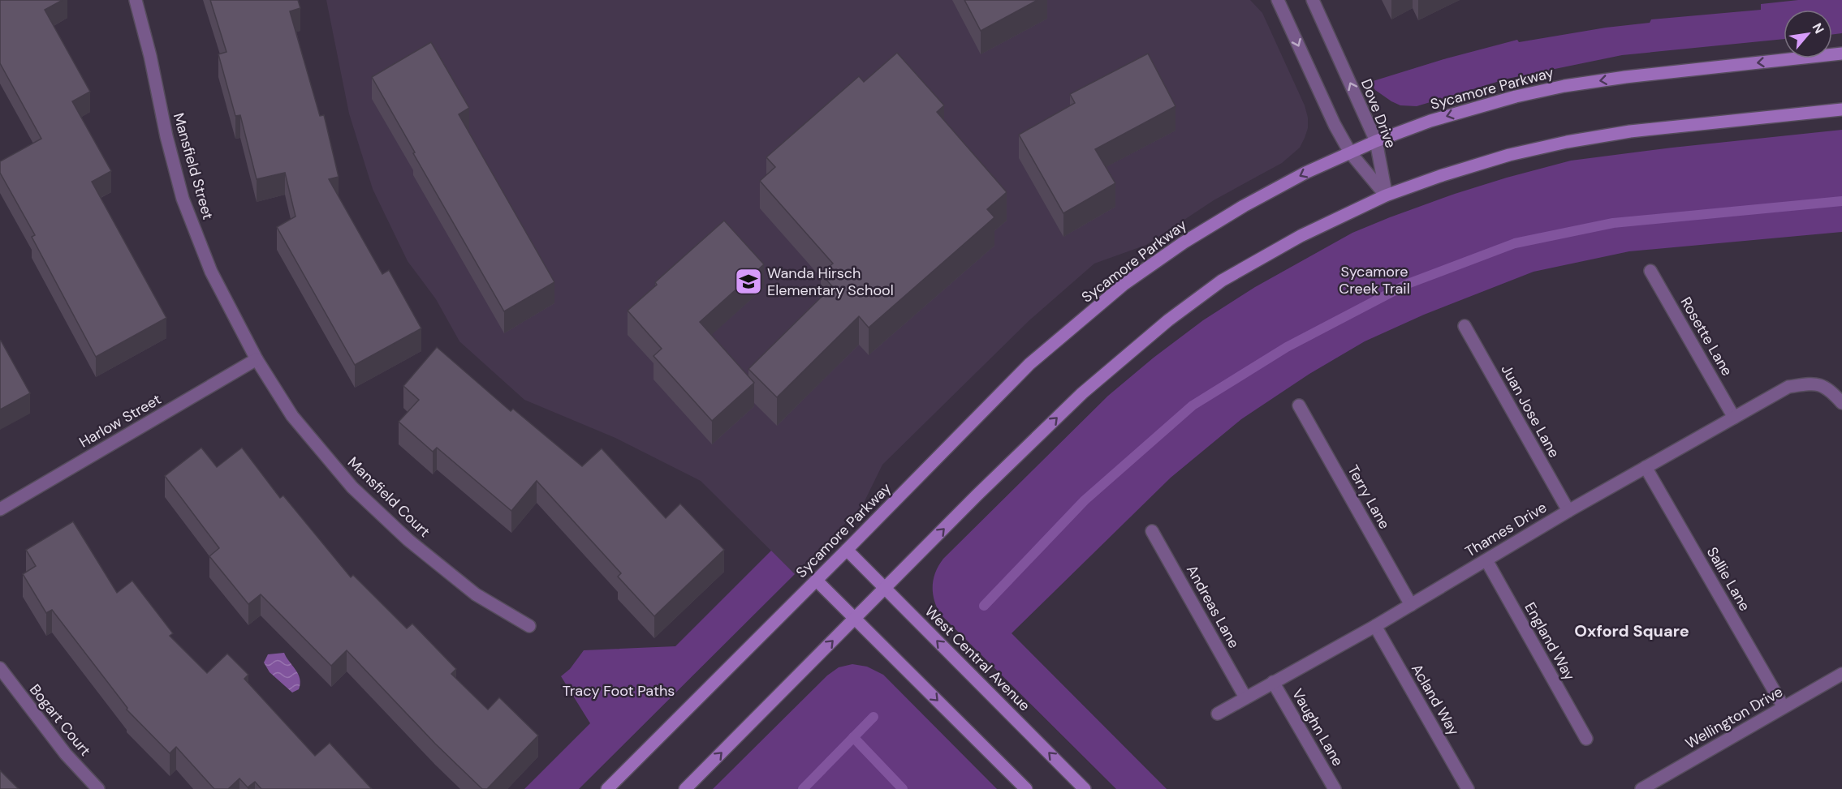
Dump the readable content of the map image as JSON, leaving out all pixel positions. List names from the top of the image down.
{
  "streets": {
    "main road": ["Sycamore Parkway", "West Central Avenue"],
    "street": [
      "Dove Drive",
      "Mansfield Street",
      "Rosette Lane",
      "Juan Jose Lane",
      "Harlow Street",
      "Mansfield Court",
      "Terry Lane",
      "Thames Drive",
      "Sallie Lane",
      "Andreas Lane",
      "England Way",
      "Acland Way",
      "Wellington Drive",
      "Bogart Court",
      "Vaughn Lane"
    ]
  },
  "crossings": [
    ["Sycamore Parkway", "Dove Drive"],
    ["Sycamore Parkway", "West Central Avenue"],
    ["Mansfield Street", "Harlow Street"],
    ["Mansfield Street", "Mansfield Court"],
    ["Rosette Lane", "Thames Drive"],
    ["Juan Jose Lane", "Thames Drive"],
    ["Harlow Street", "Mansfield Court"],
    ["Terry Lane", "Thames Drive"],
    ["Thames Drive", "Sallie Lane"],
    ["Thames Drive", "Andreas Lane"],
    ["Thames Drive", "England Way"],
    ["Thames Drive", "Acland Way"],
    ["Thames Drive", "Vaughn Lane"],
    ["Sallie Lane", "Wellington Drive"]
  ],
  "districts": ["Oxford Square"],
  "parks": ["Sycamore Creek Trail", "Tracy Foot Paths"],
  "places": {
    "school or university": ["Wanda Hirsch Elementary School"]
  },
  "north": "top right"
}
